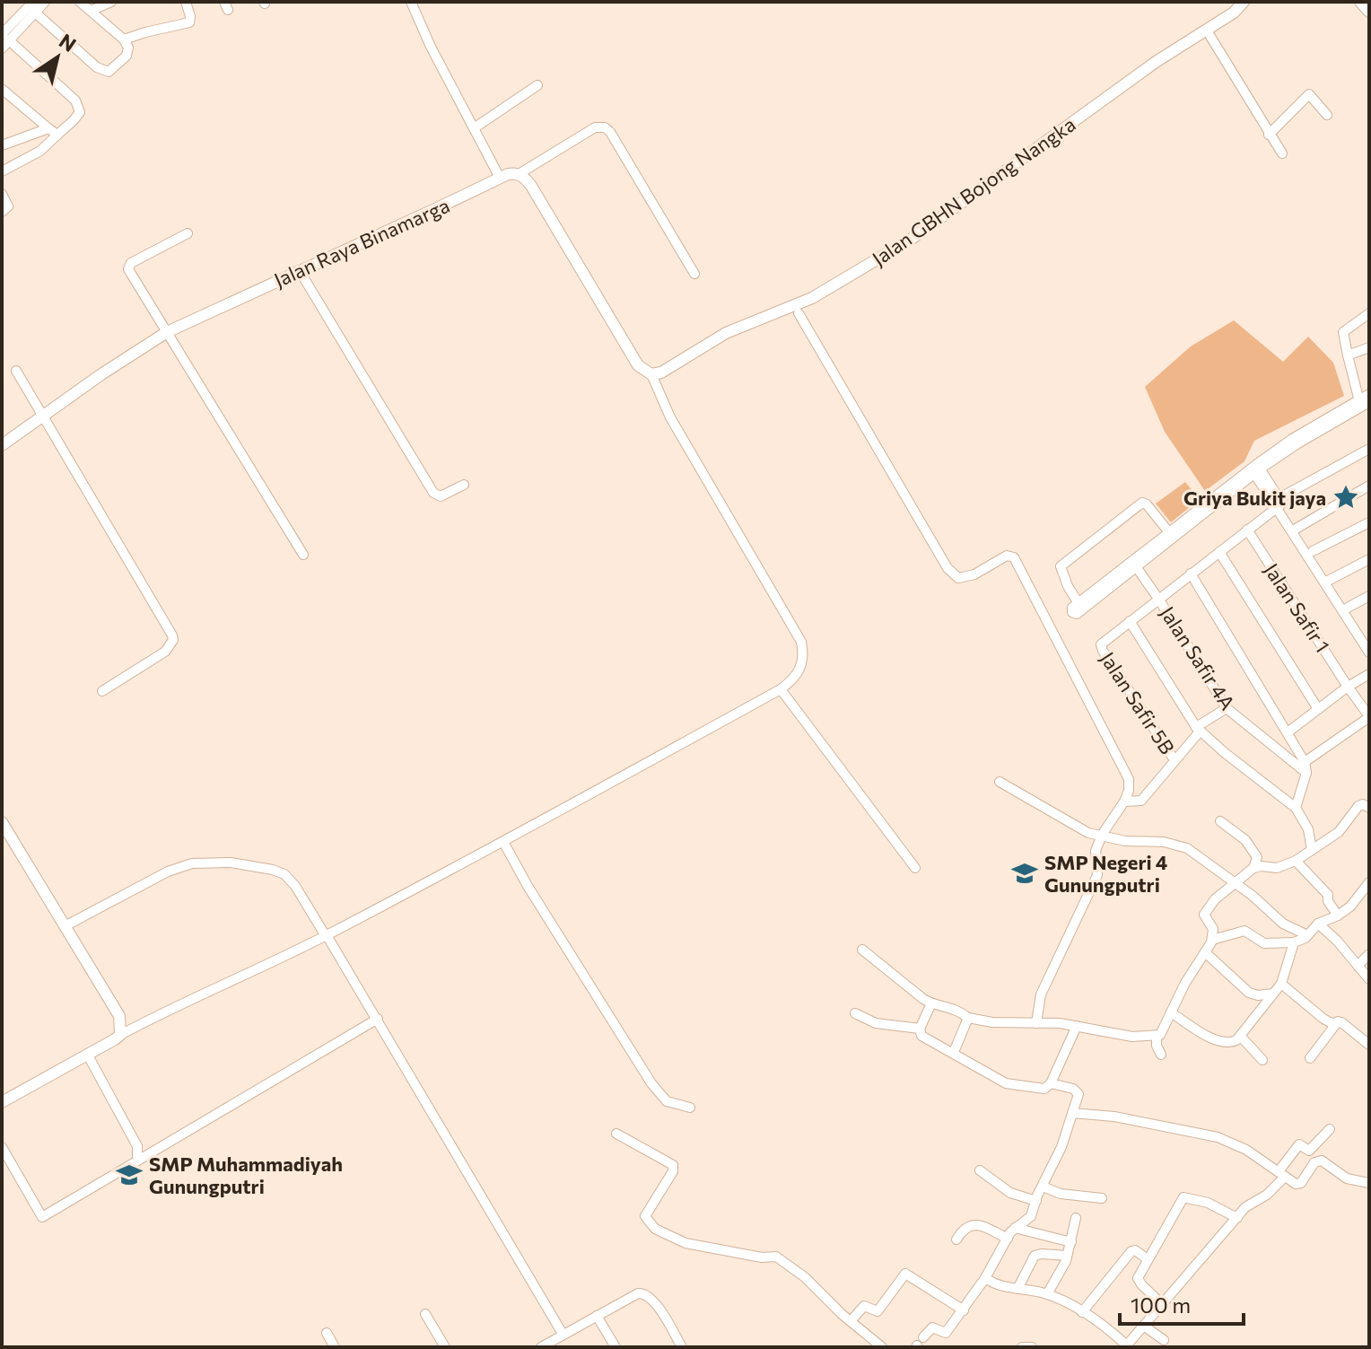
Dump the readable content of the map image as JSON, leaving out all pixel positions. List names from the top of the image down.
{
  "streets": {
    "street": [
      "Jalan GBHN Bojong Nangka",
      "Jalan Raya Binamarga",
      "Jalan Safir 1",
      "Jalan Safir 4A",
      "Jalan Safir 5B"
    ]
  },
  "places": {
    "place": ["Griya Bukit jaya"],
    "school or university": ["SMP Negeri 4 Gunungputri", "SMP Muhammadiyah Gunungputri"]
  },
  "scale_bar": "100 m",
  "north": "top right"
}
